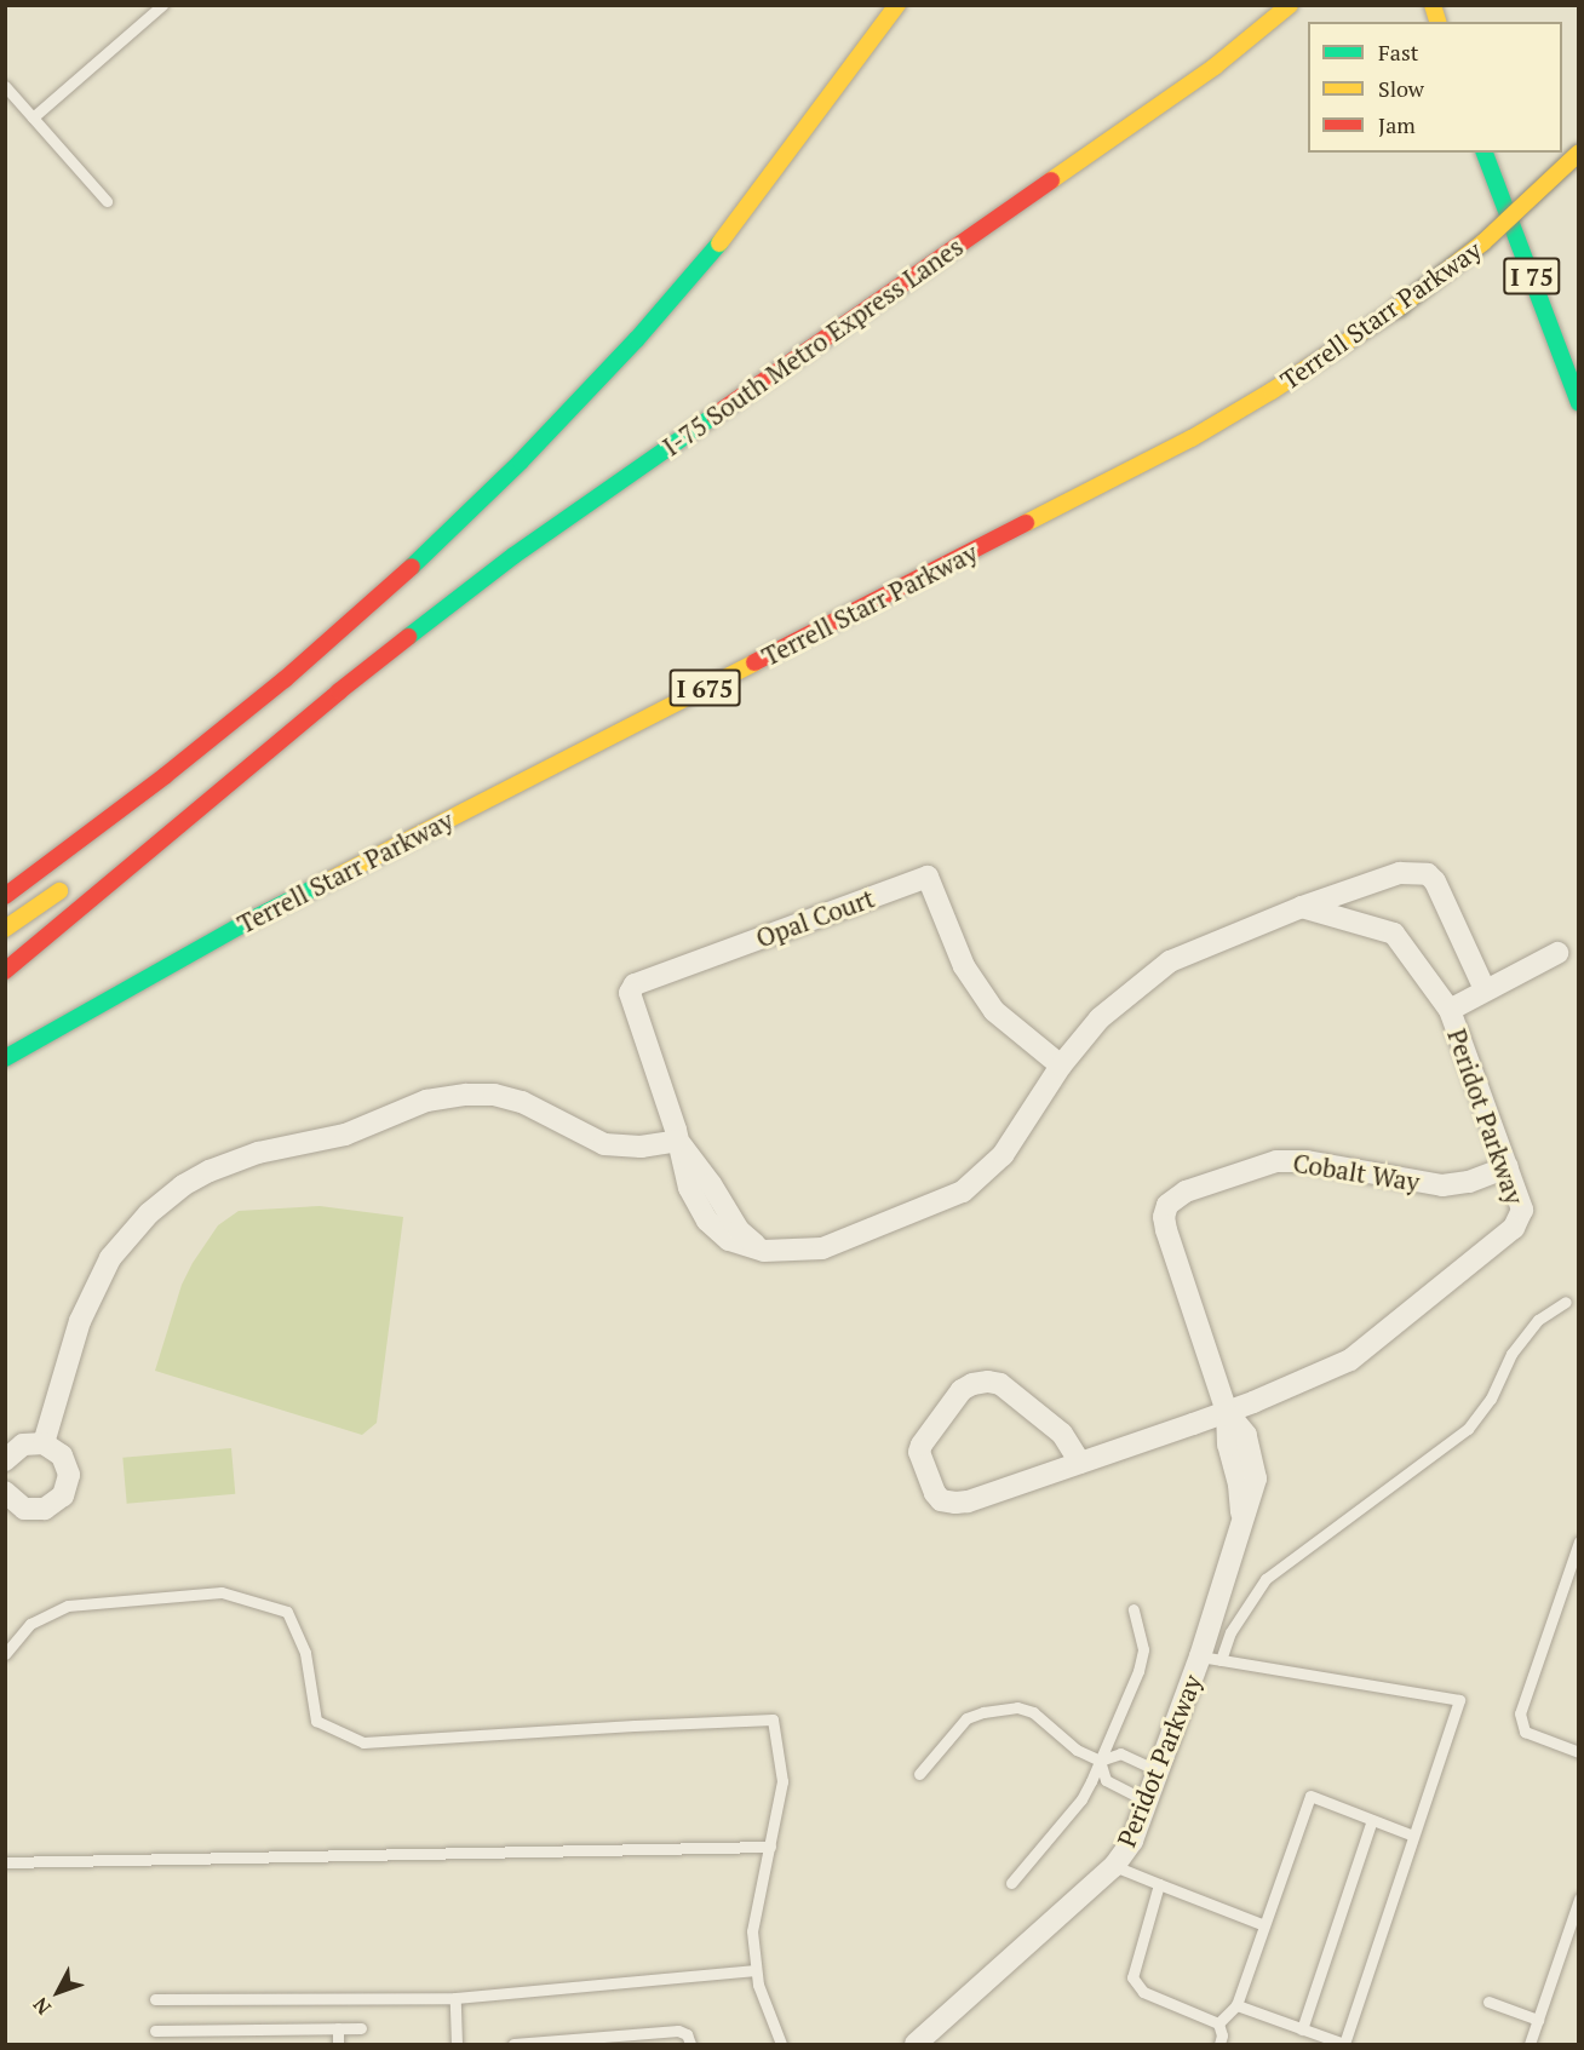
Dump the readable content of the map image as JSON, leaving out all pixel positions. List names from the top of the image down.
{
  "streets": {
    "highway": [
      "I 75",
      "Terrell Starr Parkway",
      "I-75 South Metro Express Lanes",
      "I 675"
    ],
    "street": ["Opal Court", "Peridot Parkway", "Cobalt Way"]
  },
  "crossings": [
    ["Peridot Parkway", "Cobalt Way"]
  ],
  "legend": ["Fast", "Slow", "Jam"],
  "north": "bottom left"
}
